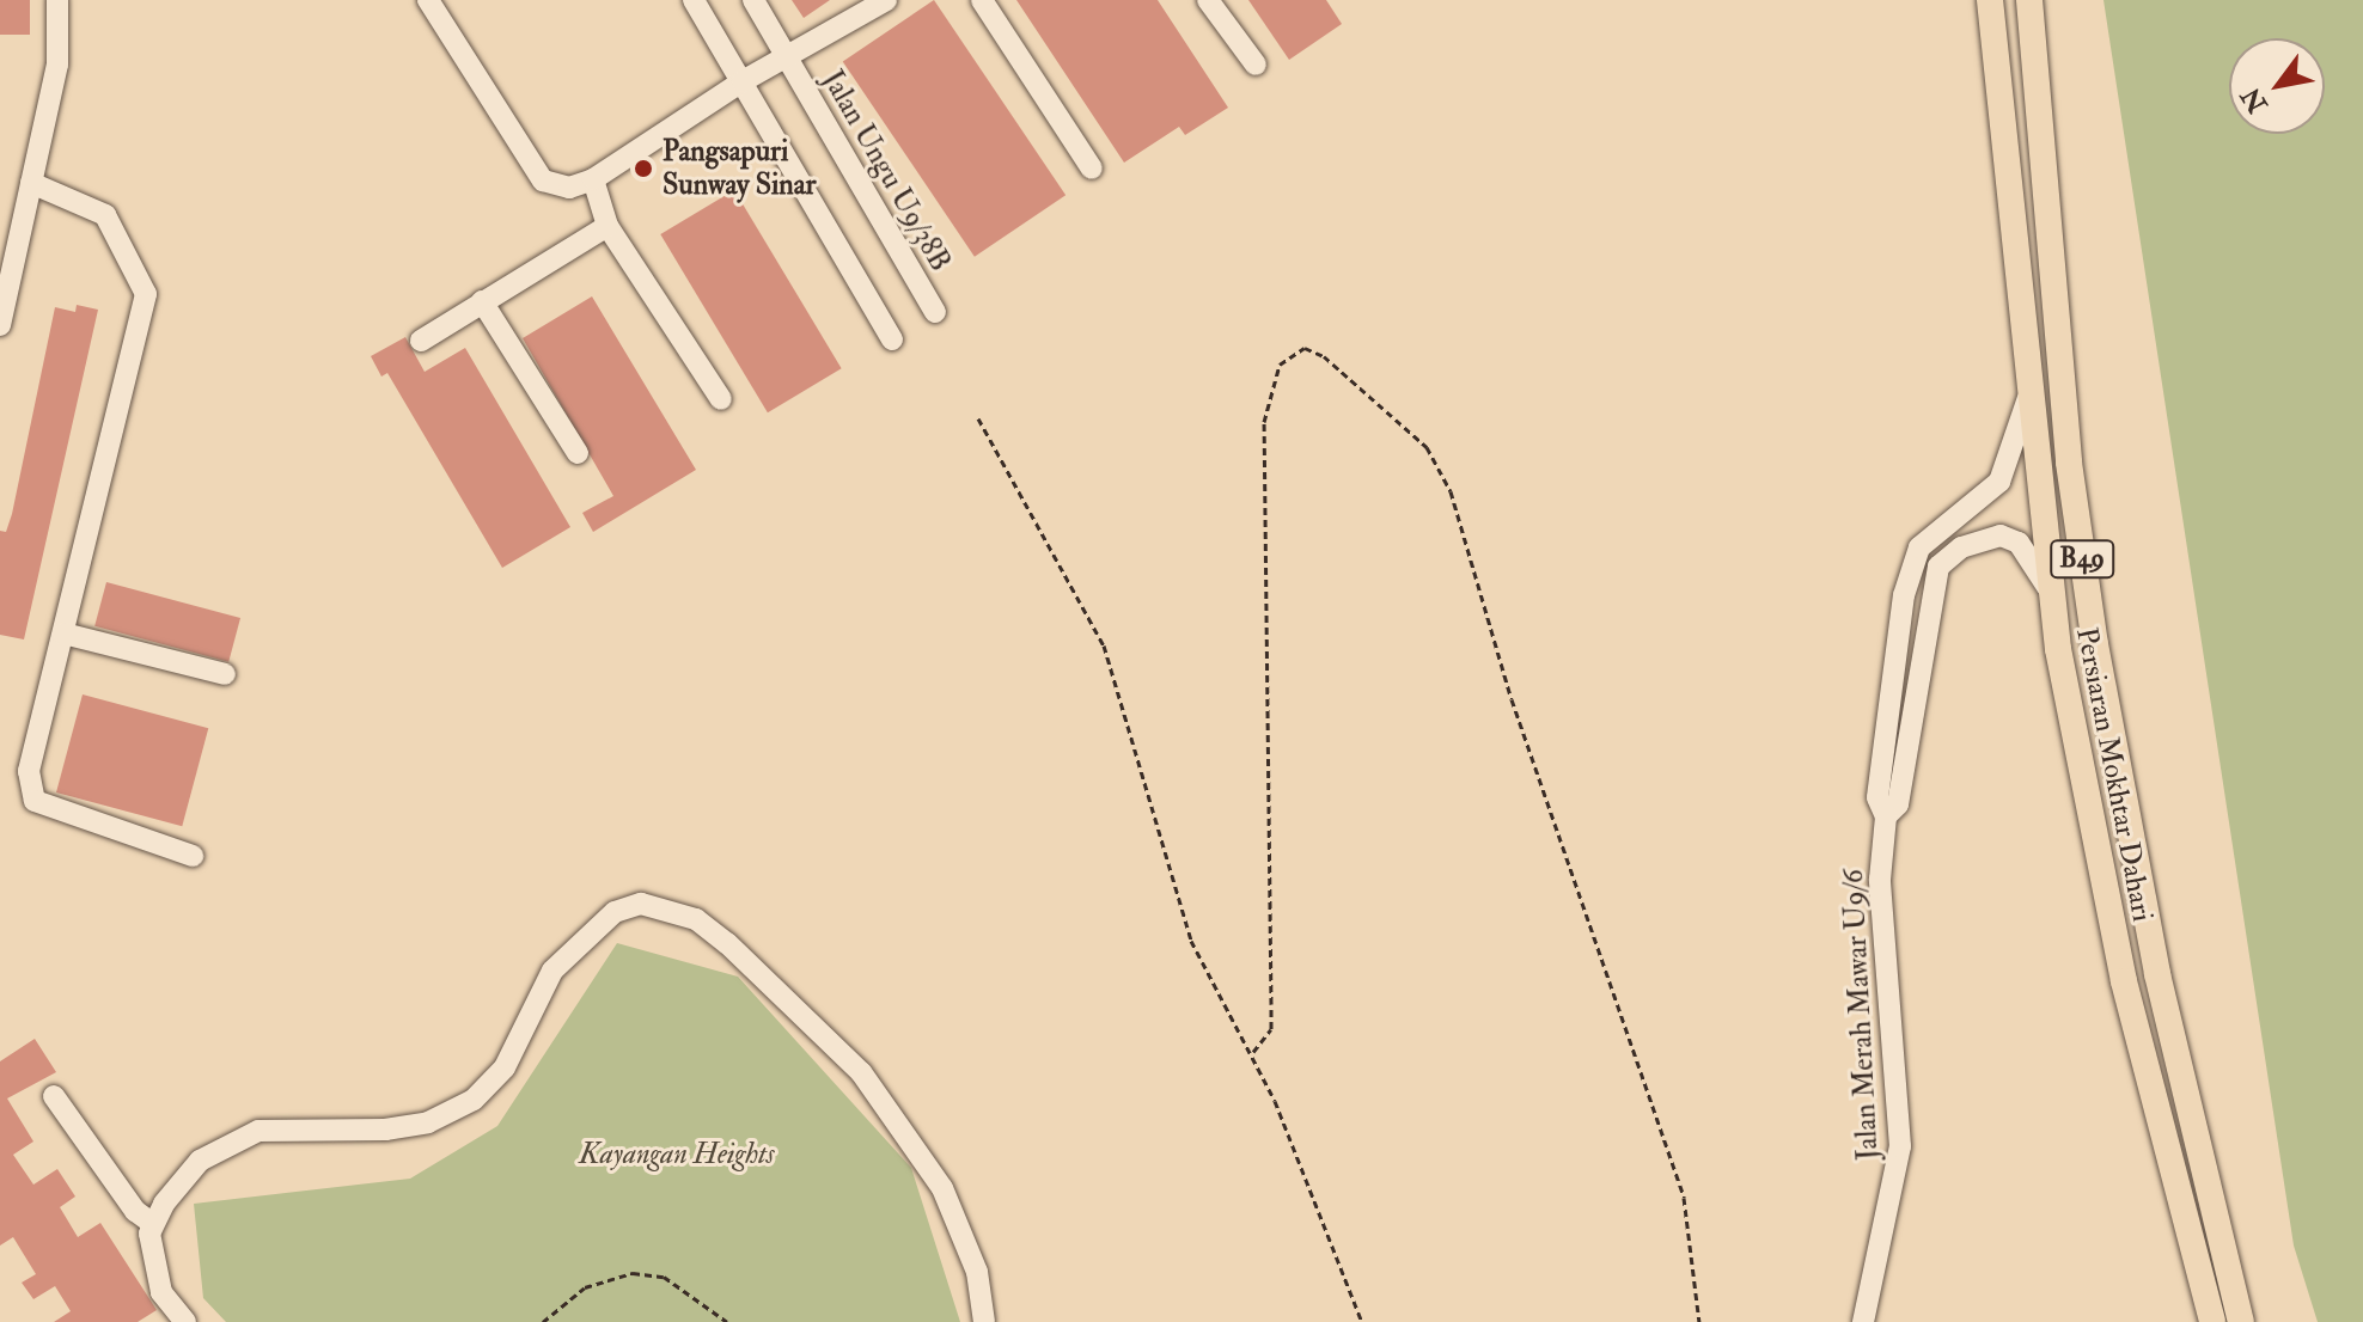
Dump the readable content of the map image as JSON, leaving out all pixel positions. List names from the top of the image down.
{
  "streets": {
    "main road": ["B49", "Persiaran Mokhtar Dahari"],
    "street": ["Jalan Ungu U9/38B", "Jalan Merah Mawar U9/6"]
  },
  "crossings": [
    ["Persiaran Mokhtar Dahari", "Jalan Merah Mawar U9/6"]
  ],
  "parks": ["Kayangan Heights"],
  "places": ["Pangsapuri Sunway Sinar"],
  "north": "bottom left"
}
